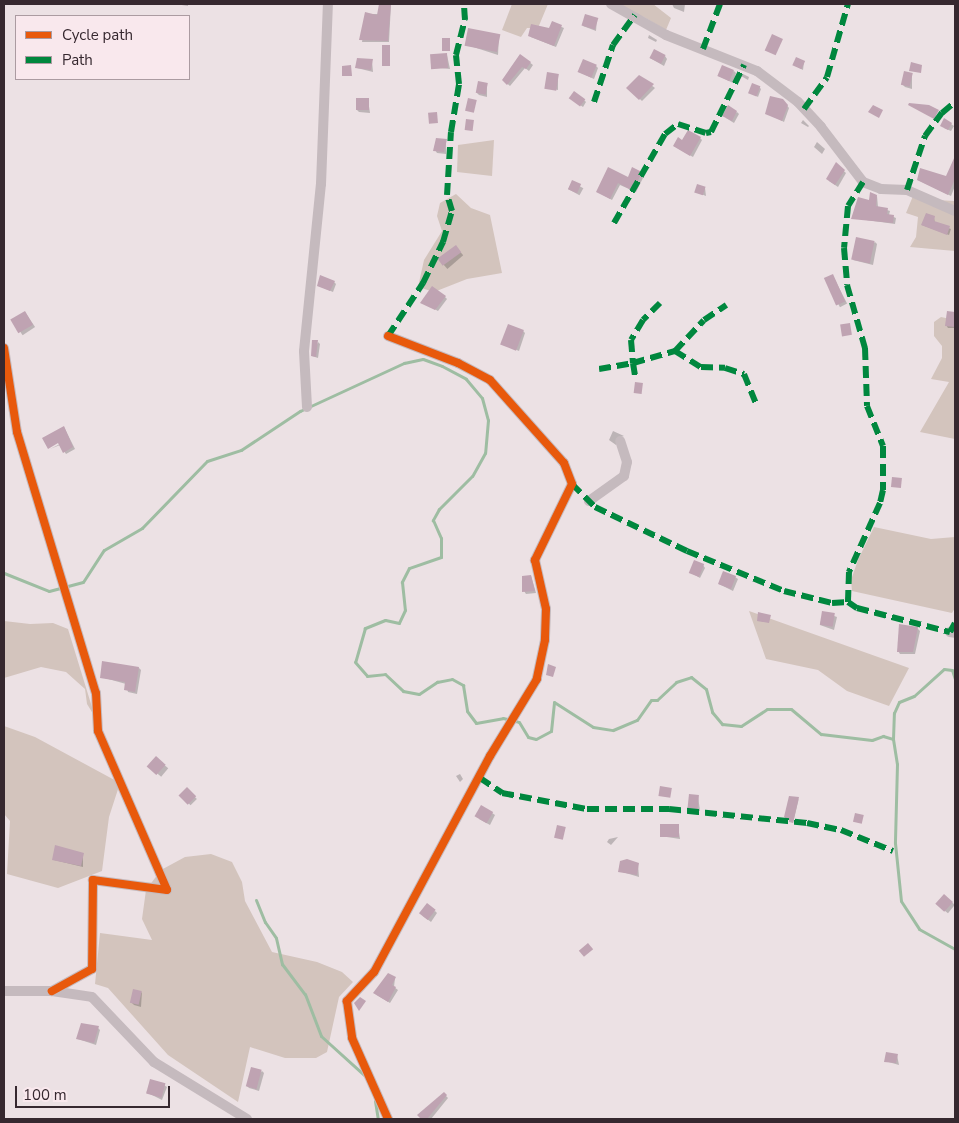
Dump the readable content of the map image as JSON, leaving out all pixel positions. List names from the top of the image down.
{
  "legend": ["Cycle path", "Path"],
  "scale_bar": "100 m"
}
